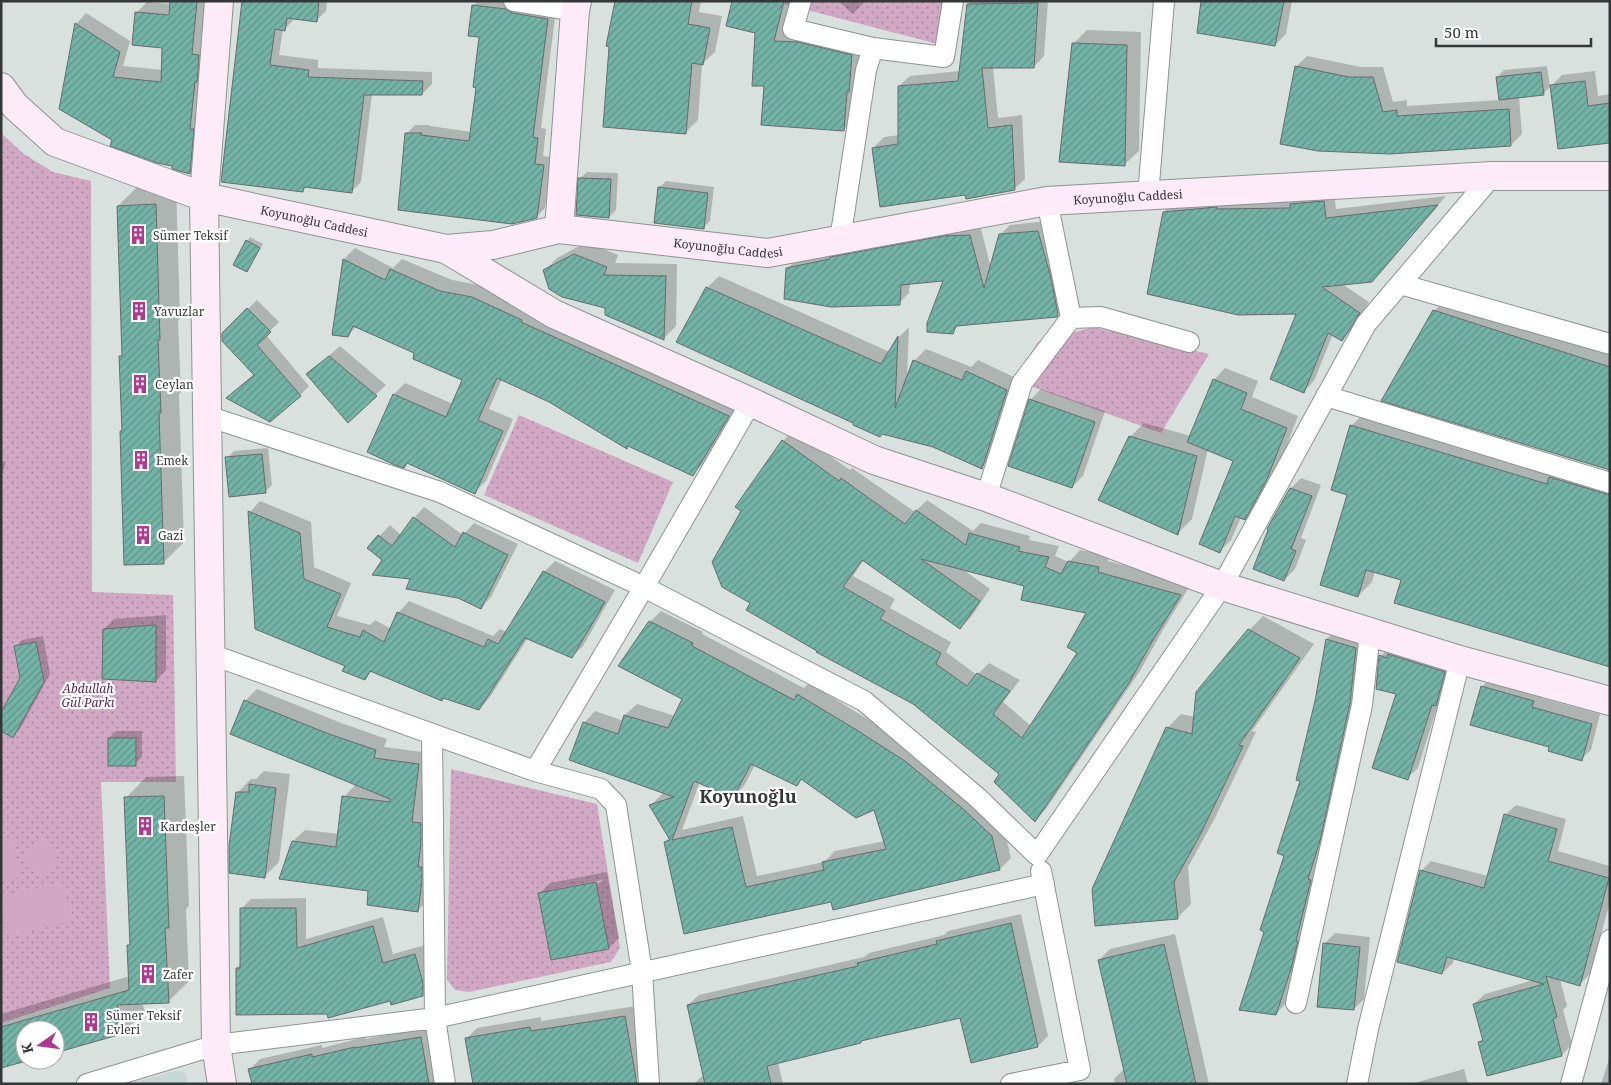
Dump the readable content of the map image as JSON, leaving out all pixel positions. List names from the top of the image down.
{
  "streets": {
    "street": ["Koyunoğlu Caddesi"]
  },
  "districts": ["Koyunoğlu"],
  "parks": ["Abdullah Gül Parkı"],
  "places": {
    "building": [
      "Sümer Teksif",
      "Yavuzlar",
      "Ceylan",
      "Emek",
      "Gazi",
      "Kardeşler",
      "Zafer",
      "Sümer Teksif Evleri"
    ]
  },
  "scale_bar": "50 m",
  "north": "left"
}
